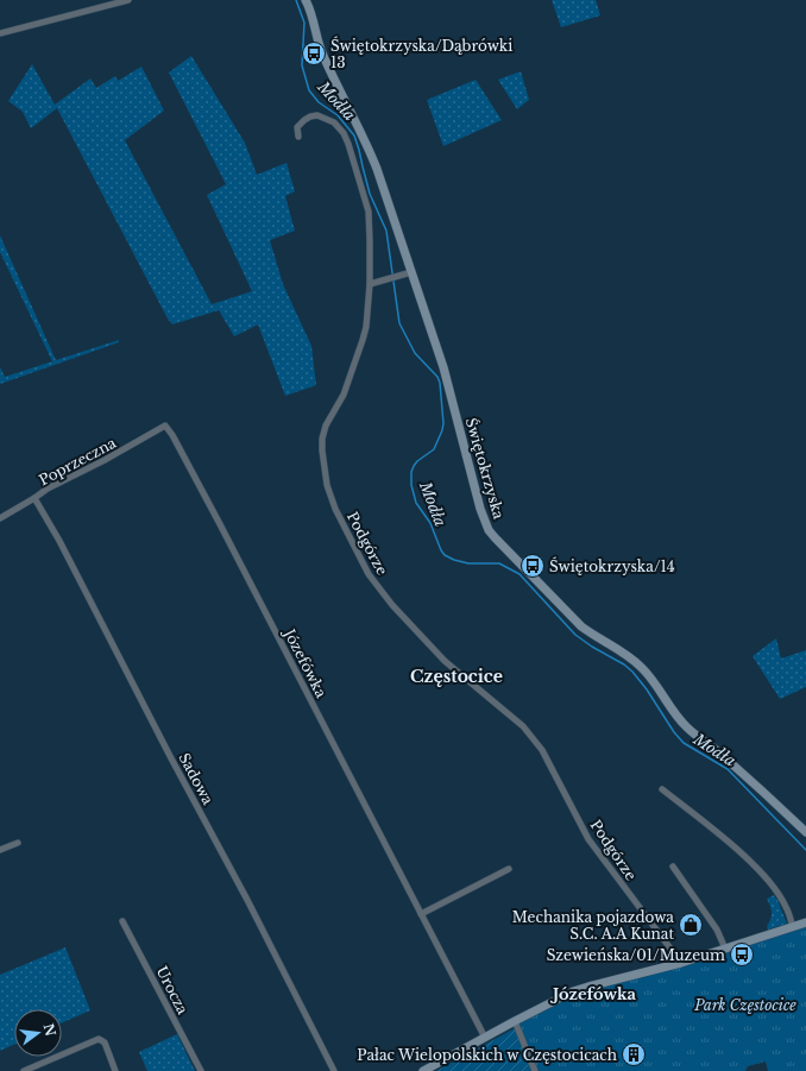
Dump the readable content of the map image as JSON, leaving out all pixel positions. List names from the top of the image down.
{
  "streets": {
    "street": [
      "Poprzeczna",
      "Świętokrzyska",
      "Podgórze",
      "Józefówka",
      "Sadowa",
      "Urocza"
    ]
  },
  "crossings": [
    ["Poprzeczna", "Józefówka"],
    ["Poprzeczna", "Sadowa"]
  ],
  "districts": ["Częstocice", "Józefówka"],
  "water": ["Modła"],
  "parks": ["Park Częstocice"],
  "places": {
    "bus stop": ["Świętokrzyska/Dąbrówki 13", "Świętokrzyska/14", "Szewieńska/01/Muzeum"],
    "shop": ["Mechanika pojazdowa S.C. A.A Kunat"],
    "building": ["Pałac Wielopolskich w Częstocicach"]
  },
  "north": "right"
}
